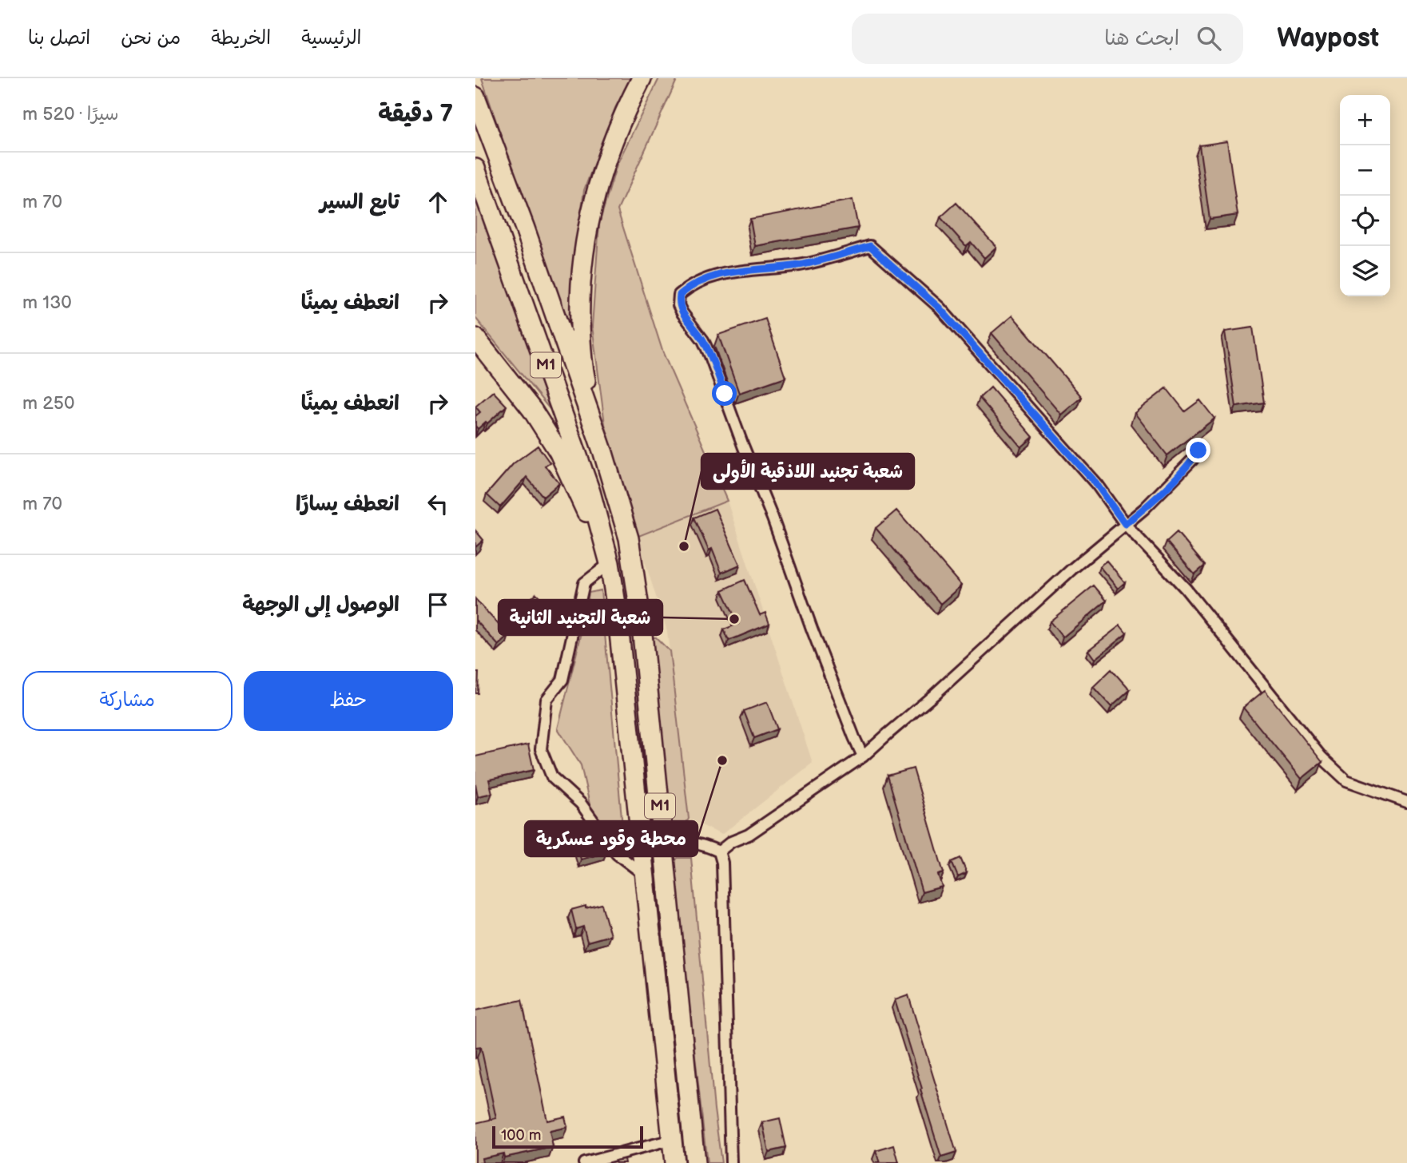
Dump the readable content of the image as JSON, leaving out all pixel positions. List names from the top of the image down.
{
  "streets": {
    "highway": ["M1"]
  },
  "places": ["شعبة تجنيد اللاذقية الأولى", "شعبة التجنيد الثانية", "محطة وقود عسكرية"],
  "scale_bar": "100 m",
  "page": {
    "header": "Waypost",
    "search": "ابحث هنا",
    "nav": [
      "الرئيسية",
      "الخريطة",
      "من نحن",
      "اتصل بنا"
    ],
    "heading": ["7 دقيقة", "سيرًا · 520 m"],
    "map_buttons": ["+", "−"],
    "list": [
      ["تابع السير", "70 m"],
      ["انعطف يمينًا", "130 m"],
      ["انعطف يمينًا", "250 m"],
      ["انعطف يسارًا", "70 m"],
      "الوصول إلى الوجهة"
    ],
    "buttons": ["حفظ", "مشاركة"],
    "scale": "100 m"
  }
}
